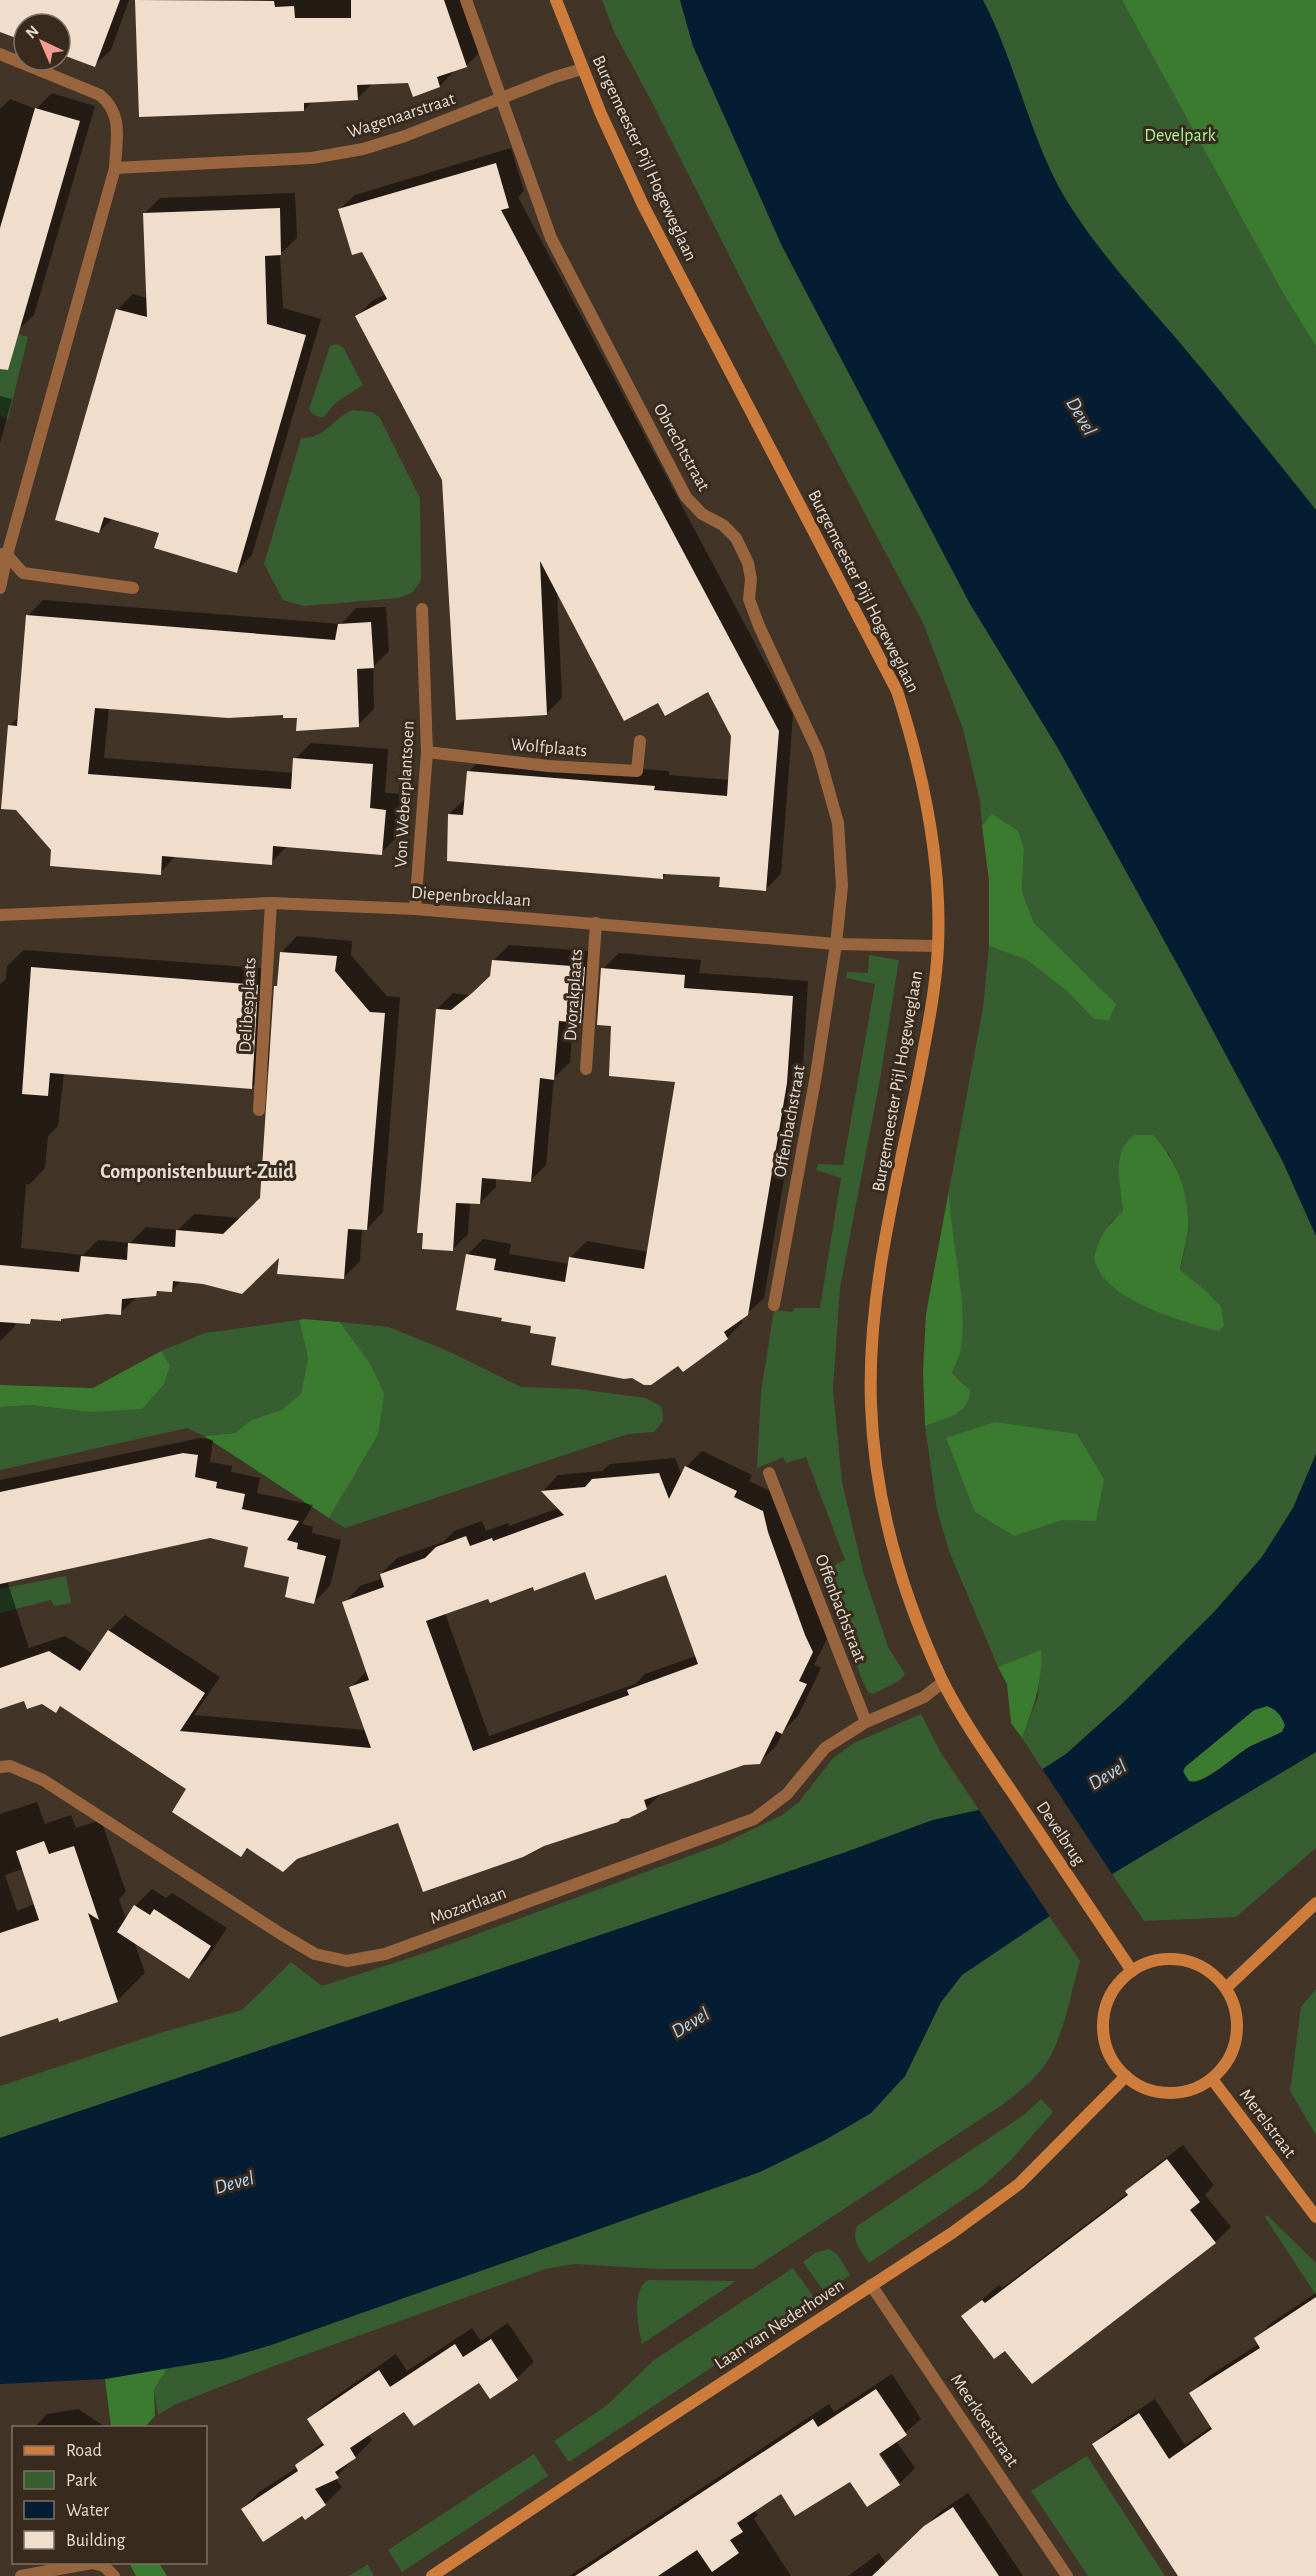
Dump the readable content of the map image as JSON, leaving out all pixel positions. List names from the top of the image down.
{
  "streets": {
    "main road": [
      "Burgemeester Pijl Hogeweglaan",
      "Develbrug",
      "Merelstraat",
      "Laan van Nederhoven"
    ],
    "street": [
      "Wagenaarstraat",
      "Obrechtstraat",
      "Wolfplaats",
      "Von Weberplantsoen",
      "Diepenbrocklaan",
      "Dvorakplaats",
      "Delibesplaats",
      "Offenbachstraat",
      "Mozartlaan",
      "Meerkoetstraat"
    ]
  },
  "crossings": [
    ["Wagenaarstraat", "Burgemeester Pijl Hogeweglaan"],
    ["Wagenaarstraat", "Obrechtstraat"],
    ["Burgemeester Pijl Hogeweglaan", "Diepenbrocklaan"],
    ["Burgemeester Pijl Hogeweglaan", "Develbrug"],
    ["Burgemeester Pijl Hogeweglaan", "Mozartlaan"],
    ["Obrechtstraat", "Diepenbrocklaan"],
    ["Obrechtstraat", "Offenbachstraat"],
    ["Wolfplaats", "Von Weberplantsoen"],
    ["Von Weberplantsoen", "Diepenbrocklaan"],
    ["Diepenbrocklaan", "Dvorakplaats"],
    ["Diepenbrocklaan", "Delibesplaats"],
    ["Diepenbrocklaan", "Offenbachstraat"],
    ["Offenbachstraat", "Mozartlaan"],
    ["Develbrug", "Merelstraat"],
    ["Develbrug", "Laan van Nederhoven"],
    ["Merelstraat", "Laan van Nederhoven"],
    ["Laan van Nederhoven", "Meerkoetstraat"]
  ],
  "districts": ["Componistenbuurt-Zuid"],
  "water": ["Devel"],
  "parks": ["Develpark"],
  "legend": [
    "Road",
    "Park",
    "Water",
    "Building"
  ],
  "north": "top left"
}
